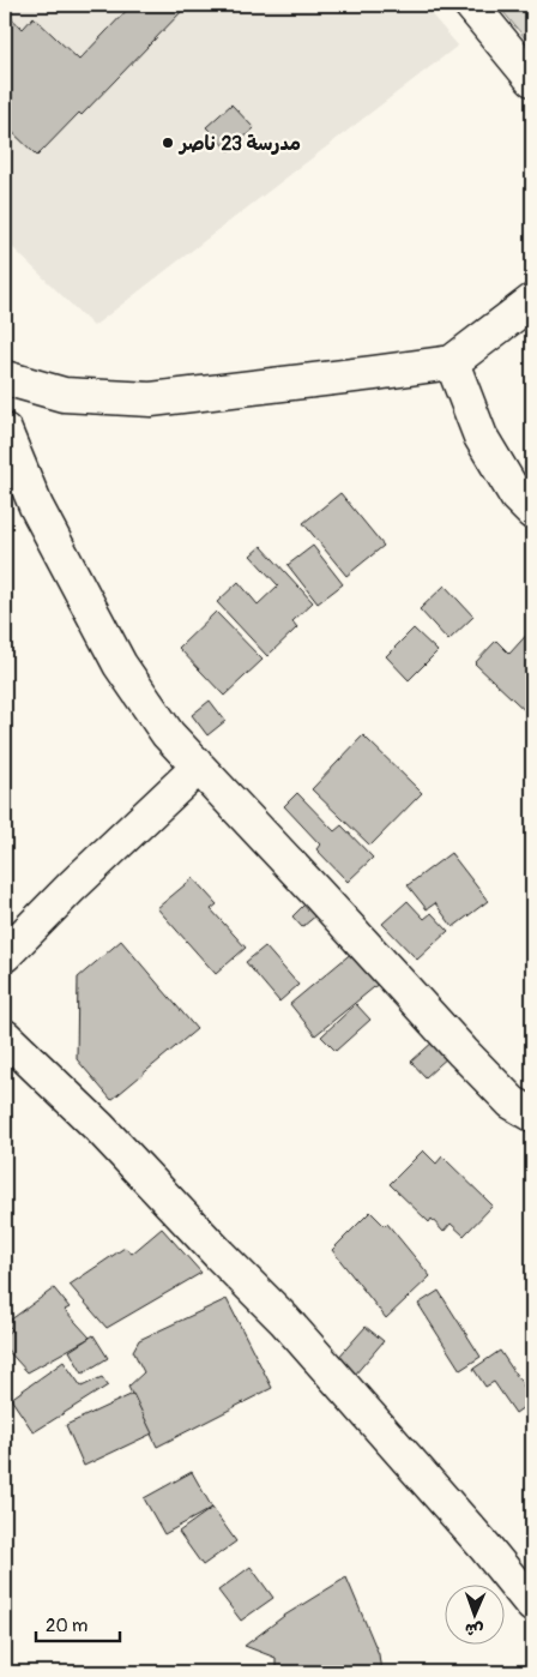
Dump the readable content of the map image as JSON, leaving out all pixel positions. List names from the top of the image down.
{
  "places": ["مدرسة 23 ناصر"],
  "scale_bar": "20 m",
  "north": "bottom"
}
